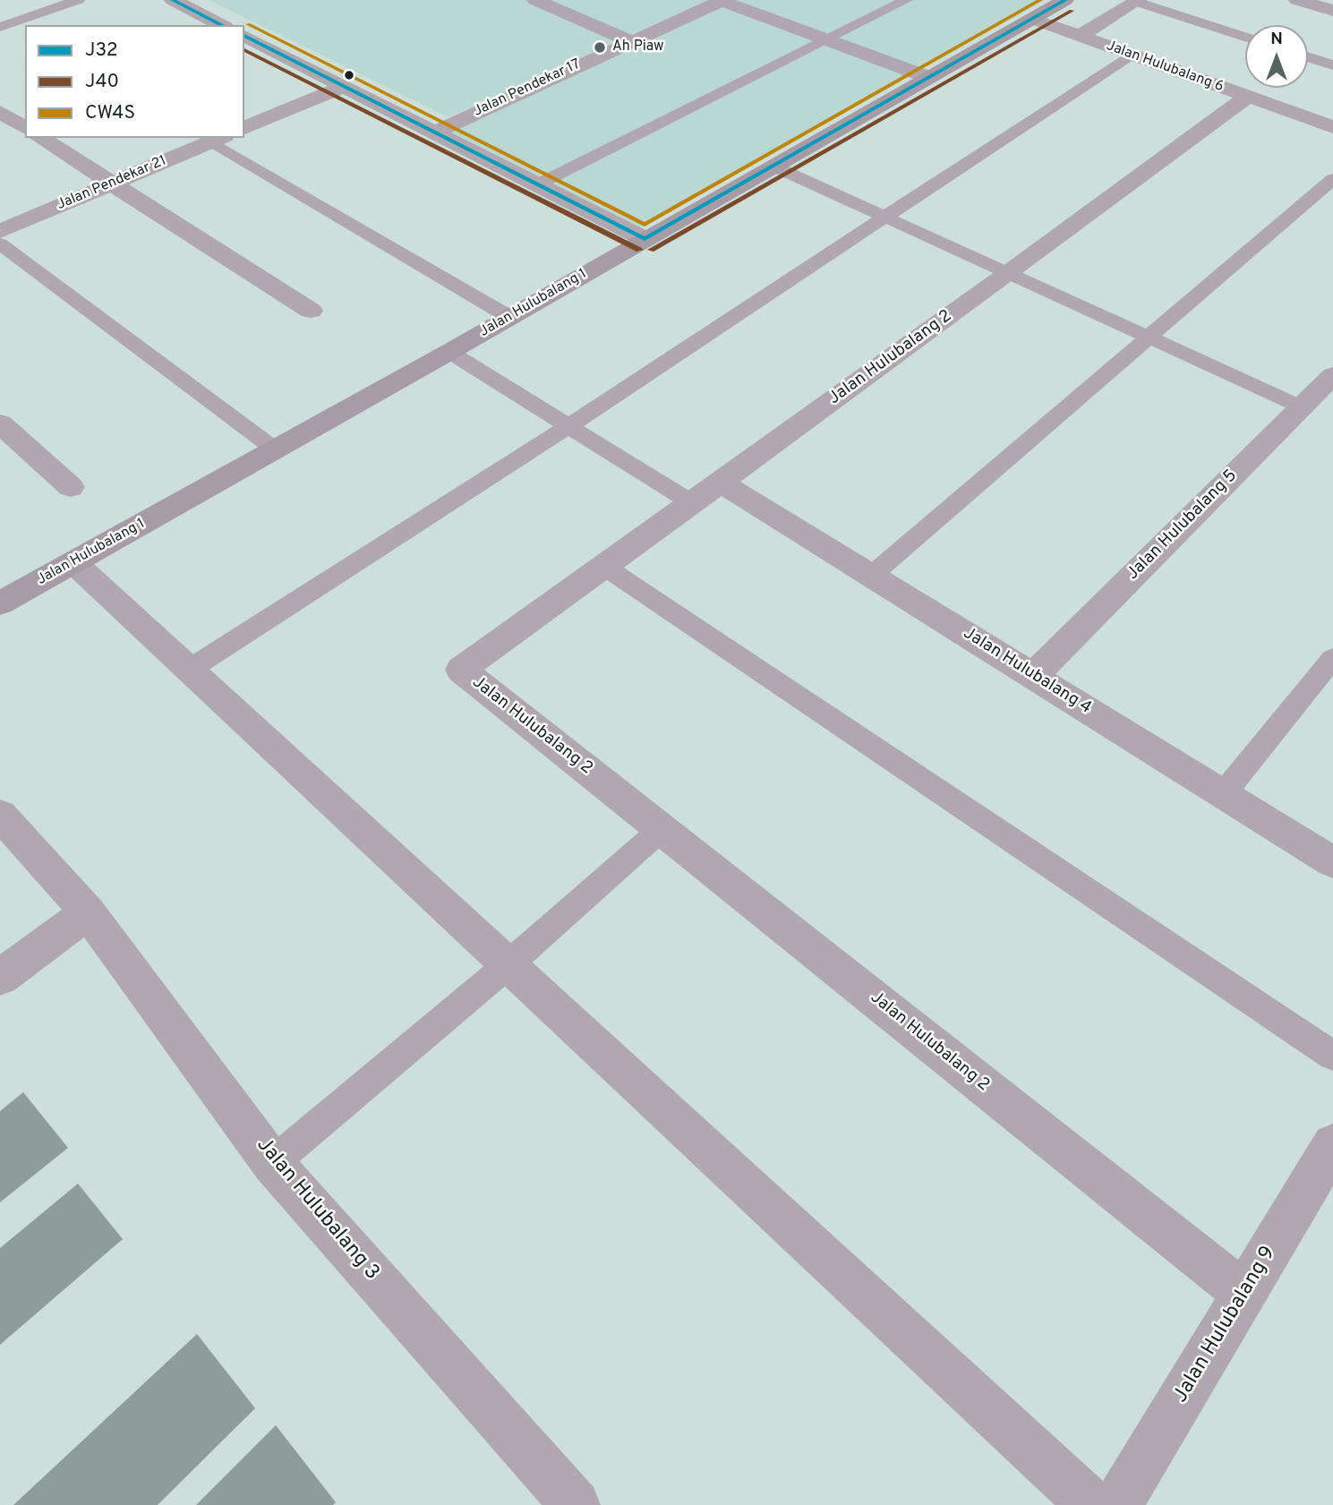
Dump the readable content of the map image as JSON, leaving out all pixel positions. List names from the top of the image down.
{
  "streets": {
    "street": [
      "Jalan Hulubalang 6",
      "Jalan Pendekar 17",
      "Jalan Pendekar 21",
      "Jalan Hulubalang 1",
      "Jalan Hulubalang 2",
      "Jalan Hulubalang 5",
      "Jalan Hulubalang 4",
      "Jalan Hulubalang 3",
      "Jalan Hulubalang 9"
    ]
  },
  "crossings": [
    ["Jalan Hulubalang 6", "Jalan Hulubalang 1"],
    ["Jalan Hulubalang 6", "Jalan Hulubalang 2"],
    ["Jalan Hulubalang 2", "Jalan Hulubalang 4"],
    ["Jalan Hulubalang 2", "Jalan Hulubalang 9"],
    ["Jalan Hulubalang 5", "Jalan Hulubalang 4"]
  ],
  "places": ["Ah Piaw"],
  "lines": ["transit line J32", "transit line CW4S", "transit line J40"],
  "legend": ["J32", "J40", "CW4S"],
  "north": "top"
}
